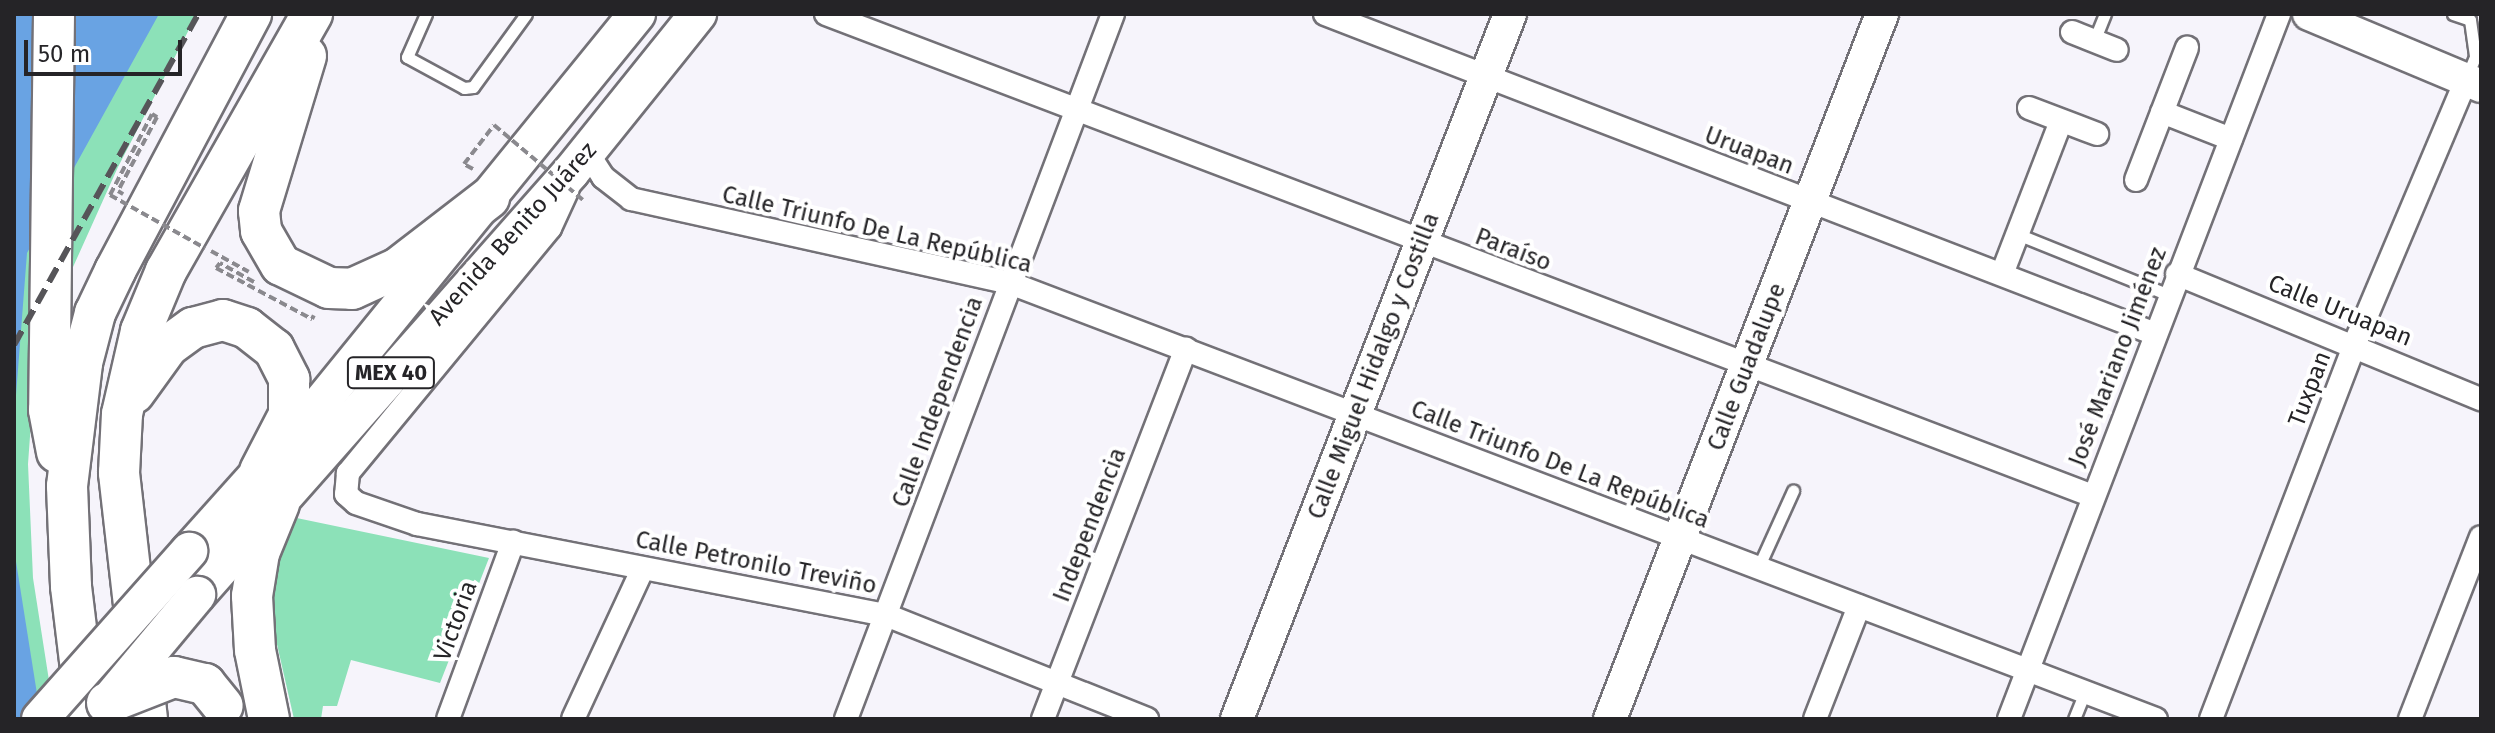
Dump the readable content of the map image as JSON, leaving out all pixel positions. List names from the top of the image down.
{
  "streets": {
    "main road": ["Avenida Benito Juárez", "MEX 40"],
    "street": [
      "Uruapan",
      "Calle Triunfo De La República",
      "Paraíso",
      "Calle Uruapan",
      "José Mariano Jiménez",
      "Calle Miguel Hidalgo y Costilla",
      "Calle Guadalupe",
      "Tuxpan",
      "Calle Independencia",
      "Independencia",
      "Calle Petronilo Treviño",
      "Victoria"
    ]
  },
  "crossings": [
    ["Uruapan", "José Mariano Jiménez"],
    ["Uruapan", "Calle Miguel Hidalgo y Costilla"],
    ["Uruapan", "Calle Guadalupe"],
    ["Calle Triunfo De La República", "Avenida Benito Juárez"],
    ["Calle Triunfo De La República", "José Mariano Jiménez"],
    ["Calle Triunfo De La República", "Calle Miguel Hidalgo y Costilla"],
    ["Calle Triunfo De La República", "Calle Guadalupe"],
    ["Calle Triunfo De La República", "Calle Independencia"],
    ["Calle Triunfo De La República", "Independencia"],
    ["Calle Triunfo De La República", "Calle Petronilo Treviño"],
    ["Avenida Benito Juárez", "Calle Petronilo Treviño"],
    ["Paraíso", "José Mariano Jiménez"],
    ["Paraíso", "Calle Miguel Hidalgo y Costilla"],
    ["Paraíso", "Calle Guadalupe"],
    ["Paraíso", "Calle Independencia"],
    ["Calle Uruapan", "José Mariano Jiménez"],
    ["Calle Uruapan", "Tuxpan"],
    ["Calle Independencia", "Calle Petronilo Treviño"],
    ["Independencia", "Calle Petronilo Treviño"],
    ["Calle Petronilo Treviño", "Victoria"]
  ],
  "scale_bar": "50 m"
}
